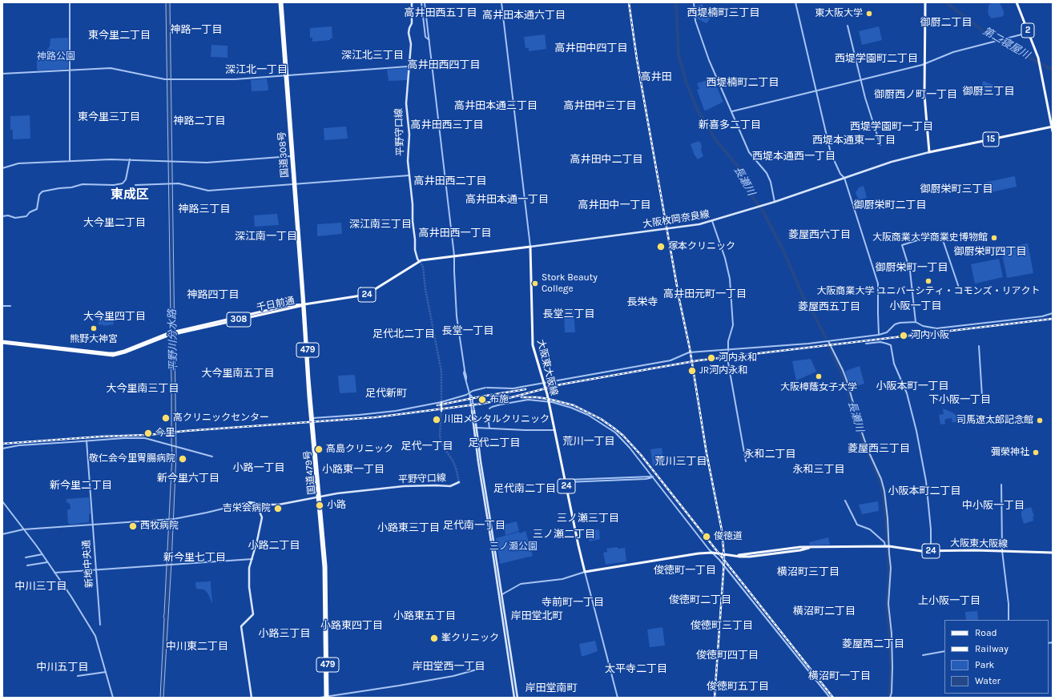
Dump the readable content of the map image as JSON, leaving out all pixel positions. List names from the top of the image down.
{
  "streets": {
    "highway": [
      "国道308号",
      "千日前通",
      "308",
      "479",
      "国道479号"
    ],
    "main road": [
      "2",
      "平野守口線",
      "15",
      "大阪枚岡奈良線",
      "24",
      "大阪東大阪線"
    ],
    "street": ["新地中央通"]
  },
  "crossings": [
    ["2", "15"],
    ["平野守口線", "24"],
    ["平野守口線", "国道479号"],
    ["15", "大阪枚岡奈良線"],
    ["国道308号", "24"],
    ["国道308号", "千日前通"],
    ["国道308号", "国道479号"],
    ["大阪枚岡奈良線", "24"],
    ["大阪枚岡奈良線", "大阪東大阪線"],
    ["24", "千日前通"],
    ["24", "大阪東大阪線"],
    ["24", "国道479号"],
    ["千日前通", "国道479号"]
  ],
  "districts": [
    "高井田西五丁目",
    "西堤楠町三丁目",
    "高井田本通六丁目",
    "御厨二丁目",
    "神路一丁目",
    "東今里二丁目",
    "高井田中四丁目",
    "深江北三丁目",
    "西堤学園町二丁目",
    "高井田西四丁目",
    "深江北一丁目",
    "高井田",
    "西堤楠町二丁目",
    "御厨三丁目",
    "御厨西ノ町一丁目",
    "高井田本通三丁目",
    "高井田中三丁目",
    "東今里三丁目",
    "神路二丁目",
    "高井田西三丁目",
    "新喜多二丁目",
    "西堤学園町一丁目",
    "西堤本通東一丁目",
    "西堤本通西一丁目",
    "高井田中二丁目",
    "高井田西二丁目",
    "御厨栄町三丁目",
    "東成区",
    "高井田本通一丁目",
    "高井田中一丁目",
    "御厨栄町二丁目",
    "神路三丁目",
    "大今里二丁目",
    "深江南三丁目",
    "高井田西一丁目",
    "菱屋西六丁目",
    "深江南一丁目",
    "御厨栄町四丁目",
    "御厨栄町一丁目",
    "高井田元町一丁目",
    "神路四丁目",
    "長栄寺",
    "小阪一丁目",
    "菱屋西五丁目",
    "長堂三丁目",
    "大今里四丁目",
    "長堂一丁目",
    "足代北二丁目",
    "大今里南五丁目",
    "小阪本町一丁目",
    "大今里南三丁目",
    "足代新町",
    "下小阪一丁目",
    "荒川一丁目",
    "足代二丁目",
    "足代一丁目",
    "菱屋西三丁目",
    "永和二丁目",
    "荒川三丁目",
    "小路一丁目",
    "小路東一丁目",
    "永和三丁目",
    "新今里六丁目",
    "新今里二丁目",
    "足代南二丁目",
    "小阪本町二丁目",
    "中小阪一丁目",
    "三ノ瀬三丁目",
    "足代南一丁目",
    "小路東三丁目",
    "三ノ瀬二丁目",
    "小路二丁目",
    "新今里七丁目",
    "俊徳町一丁目",
    "横沼町三丁目",
    "中川三丁目",
    "俊徳町二丁目",
    "上小阪一丁目",
    "寺前町一丁目",
    "横沼町二丁目",
    "小路東五丁目",
    "岸田堂北町",
    "小路東四丁目",
    "俊徳町三丁目",
    "小路三丁目",
    "菱屋西二丁目",
    "中川東二丁目",
    "俊徳町四丁目",
    "岸田堂西一丁目",
    "中川五丁目",
    "太平寺二丁目",
    "横沼町一丁目",
    "俊徳町五丁目",
    "岸田堂南町"
  ],
  "water": ["第二寝屋川", "長瀬川", "平野川分水路"],
  "parks": ["神路公園", "三ノ瀬公園"],
  "places": [
    "東大阪大学",
    "大阪商業大学商業史博物館",
    "塚本クリニック",
    "大阪商業大学 ユニバーシティ・コモンズ・リアクト",
    "Stork Beauty College",
    "熊野大神宮",
    "河内小阪",
    "河内永和",
    "JR河内永和",
    "大阪樟蔭女子大学",
    "布施",
    "高クリニックセンター",
    "川田メンタルクリニック",
    "司馬遼太郎記念館",
    "今里",
    "高島クリニック",
    "彌榮神社",
    "敬仁会今里胃腸病院",
    "小路",
    "吉栄会病院",
    "西牧病院",
    "俊徳道",
    "峯クリニック"
  ],
  "legend": [
    "Road",
    "Railway",
    "Park",
    "Water"
  ]
}
